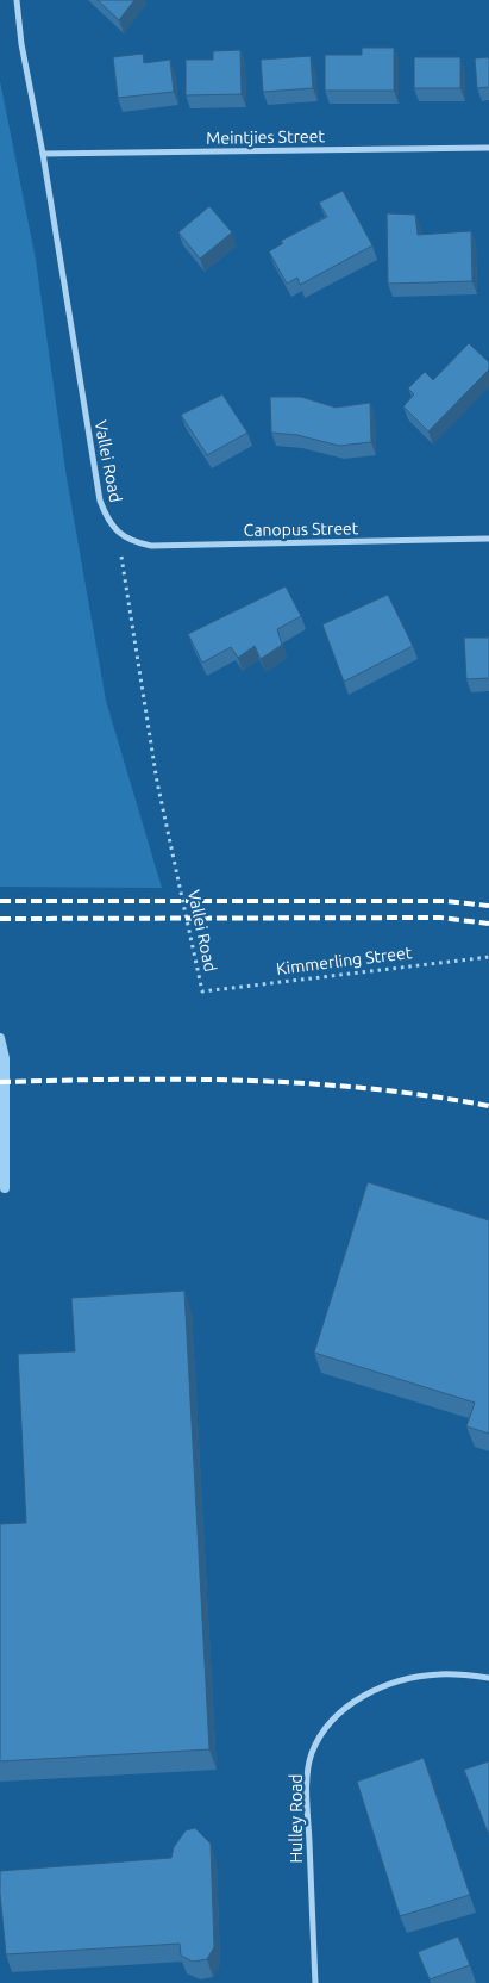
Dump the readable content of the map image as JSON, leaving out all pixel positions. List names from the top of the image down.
{
  "streets": {
    "street": [
      "Meintjies Street",
      "Vallei Road",
      "Canopus Street",
      "Hulley Road"
    ],
    "path": ["Kimmerling Street"]
  },
  "crossings": [
    ["Meintjies Street", "Vallei Road"],
    ["Vallei Road", "Canopus Street"],
    ["Vallei Road", "Kimmerling Street"]
  ]
}
